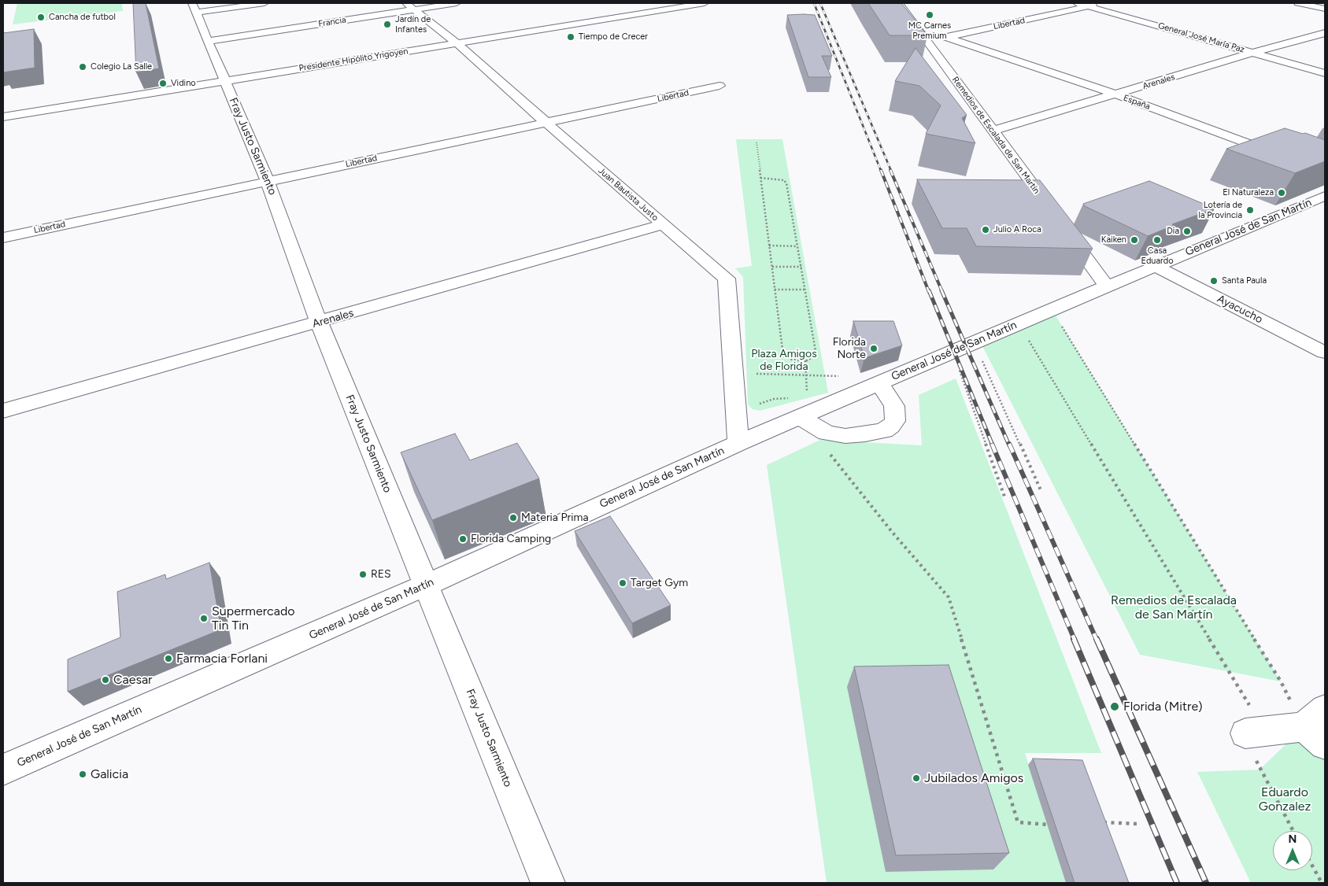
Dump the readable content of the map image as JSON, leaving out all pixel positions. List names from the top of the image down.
{
  "streets": {
    "street": [
      "Francia",
      "Libertad",
      "General José María Paz",
      "Presidente Hipólito Yrigoyen",
      "Arenales",
      "España",
      "Remedios de Escalada de San Martín",
      "Fray Justo Sarmiento",
      "Juan Bautista Justo",
      "General José de San Martín",
      "Ayacucho"
    ]
  },
  "crossings": [
    ["Francia", "Fray Justo Sarmiento"],
    ["Francia", "Juan Bautista Justo"],
    ["Libertad", "General José María Paz"],
    ["Libertad", "España"],
    ["Libertad", "Fray Justo Sarmiento"],
    ["Libertad", "Juan Bautista Justo"],
    ["General José María Paz", "Arenales"],
    ["Presidente Hipólito Yrigoyen", "Fray Justo Sarmiento"],
    ["Presidente Hipólito Yrigoyen", "Juan Bautista Justo"],
    ["Arenales", "España"],
    ["Arenales", "Remedios de Escalada de San Martín"],
    ["Arenales", "Fray Justo Sarmiento"],
    ["Arenales", "Juan Bautista Justo"],
    ["Fray Justo Sarmiento", "General José de San Martín"],
    ["Juan Bautista Justo", "General José de San Martín"],
    ["General José de San Martín", "Ayacucho"]
  ],
  "parks": ["Plaza Amigos de Florida", "Remedios de Escalada de San Martín", "Eduardo Gonzalez"],
  "places": [
    "MC Carnes Premium",
    "Cancha de futbol",
    "Jardín de Infantes",
    "Tiempo de Crecer",
    "Colegio La Salle",
    "Vidino",
    "El Naturaleza",
    "Lotería de la Provincia",
    "Julio A Roca",
    "Dia",
    "Kaiken",
    "Casa Eduardo",
    "Santa Paula",
    "Florida Norte",
    "Materia Prima",
    "Florida Camping",
    "RES",
    "Target Gym",
    "Supermercado Tin Tin",
    "Farmacia Forlani",
    "Caesar",
    "Florida (Mitre)",
    "Galicia",
    "Jubilados Amigos"
  ],
  "north": "top"
}
